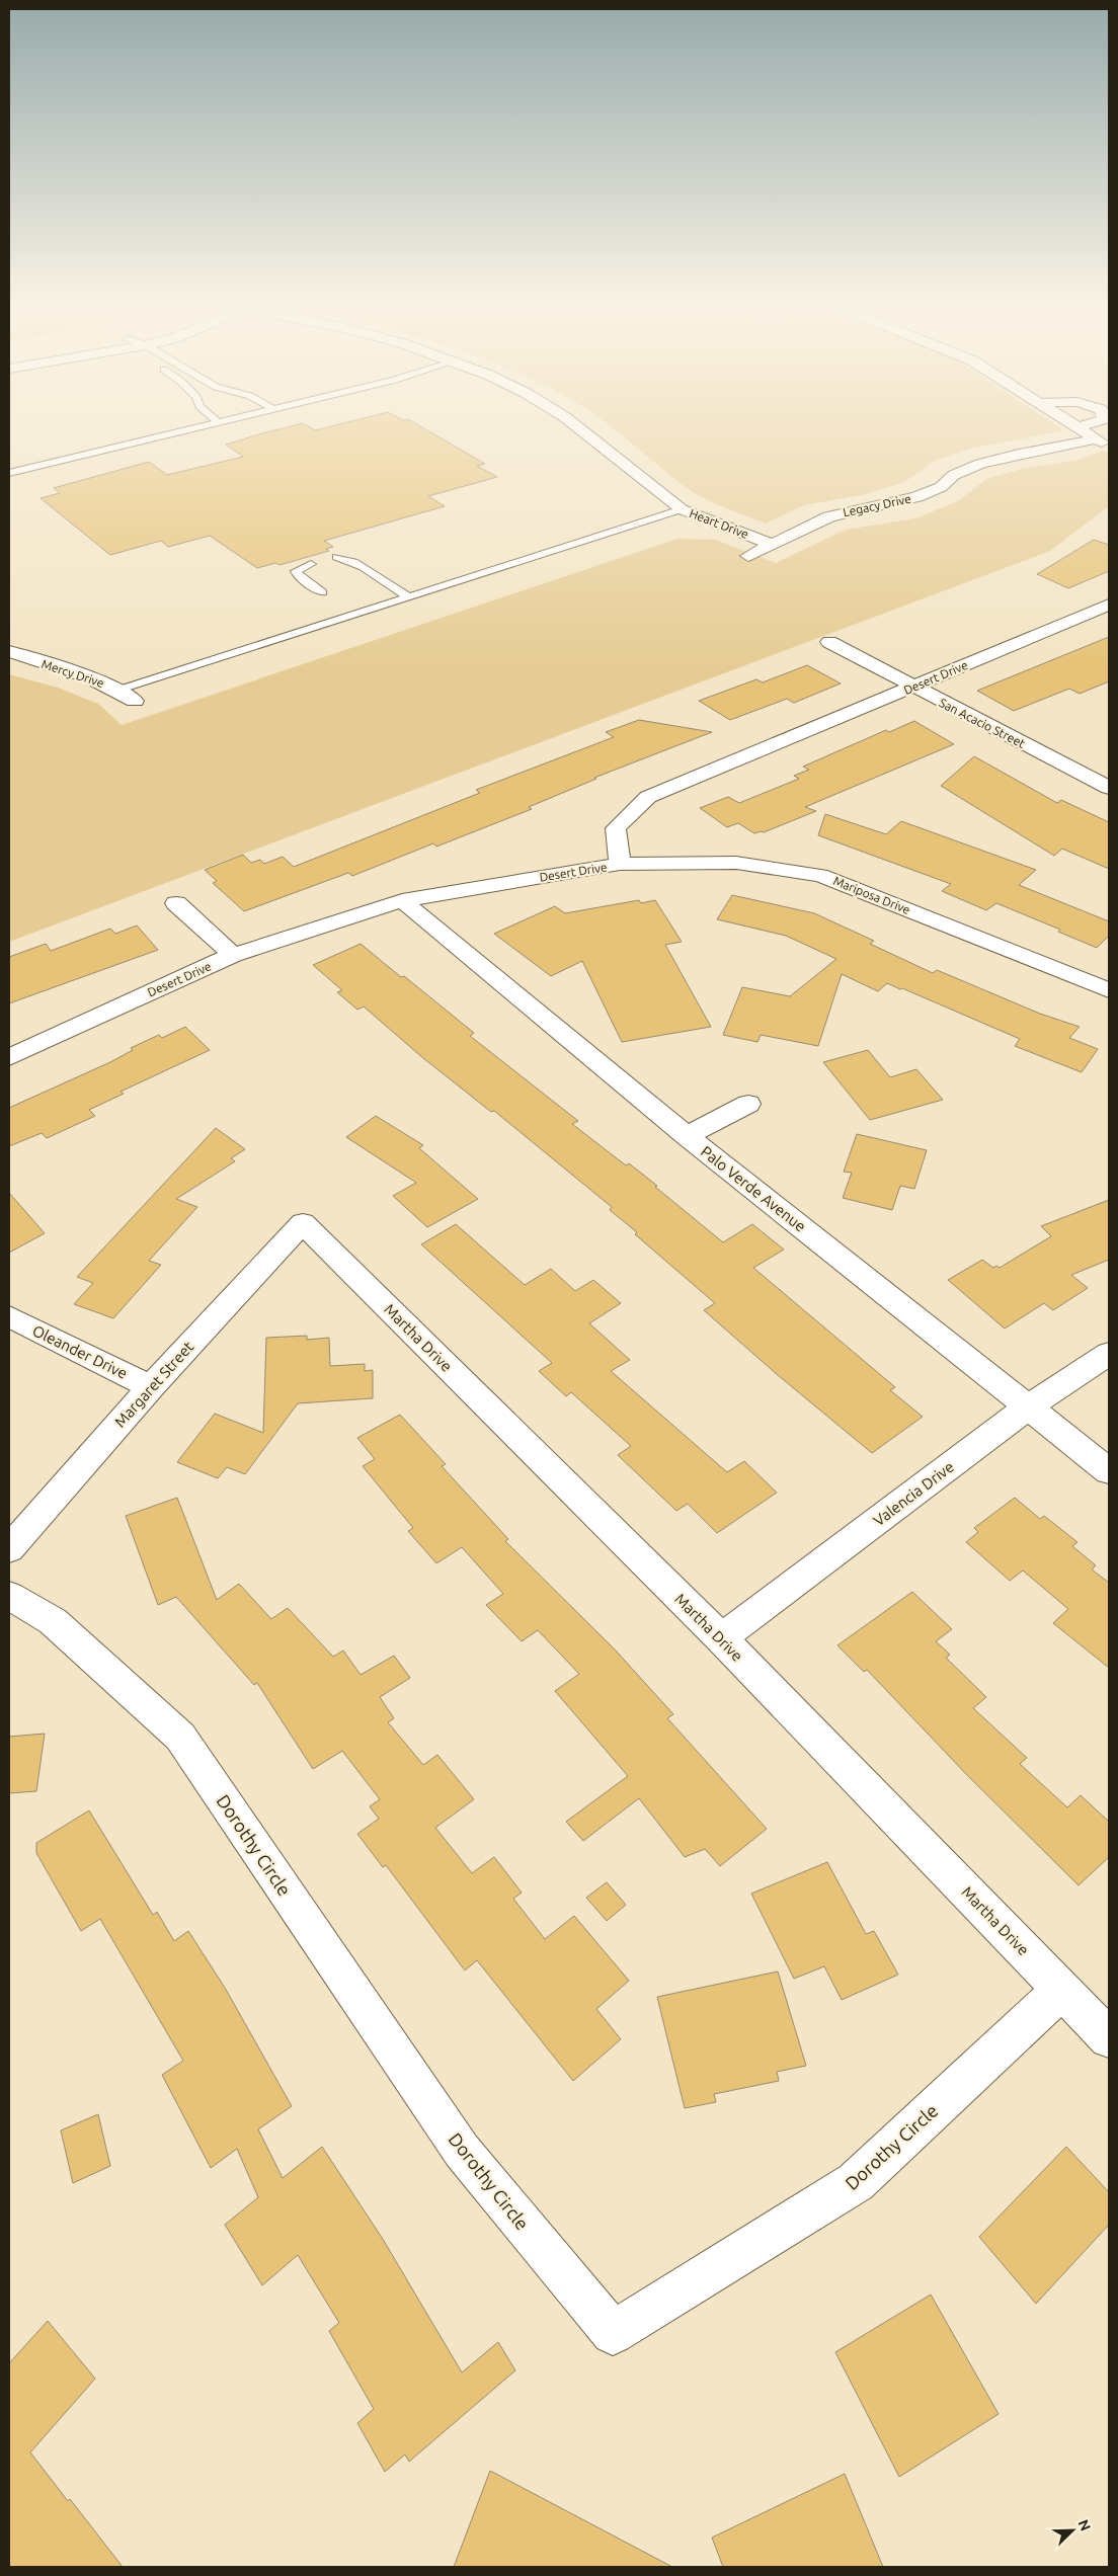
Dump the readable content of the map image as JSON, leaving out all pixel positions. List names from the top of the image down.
{
  "streets": {
    "street": [
      "Legacy Drive",
      "Heart Drive",
      "Mercy Drive",
      "Desert Drive",
      "San Acacio Street",
      "Mariposa Drive",
      "Palo Verde Avenue",
      "Martha Drive",
      "Oleander Drive",
      "Margaret Street",
      "Valencia Drive",
      "Dorothy Circle"
    ]
  },
  "crossings": [
    ["Legacy Drive", "Heart Drive"],
    ["Desert Drive", "San Acacio Street"],
    ["Desert Drive", "Mariposa Drive"],
    ["Desert Drive", "Palo Verde Avenue"],
    ["Palo Verde Avenue", "Valencia Drive"],
    ["Martha Drive", "Margaret Street"],
    ["Martha Drive", "Valencia Drive"],
    ["Martha Drive", "Dorothy Circle"],
    ["Oleander Drive", "Margaret Street"]
  ],
  "north": "top right"
}
